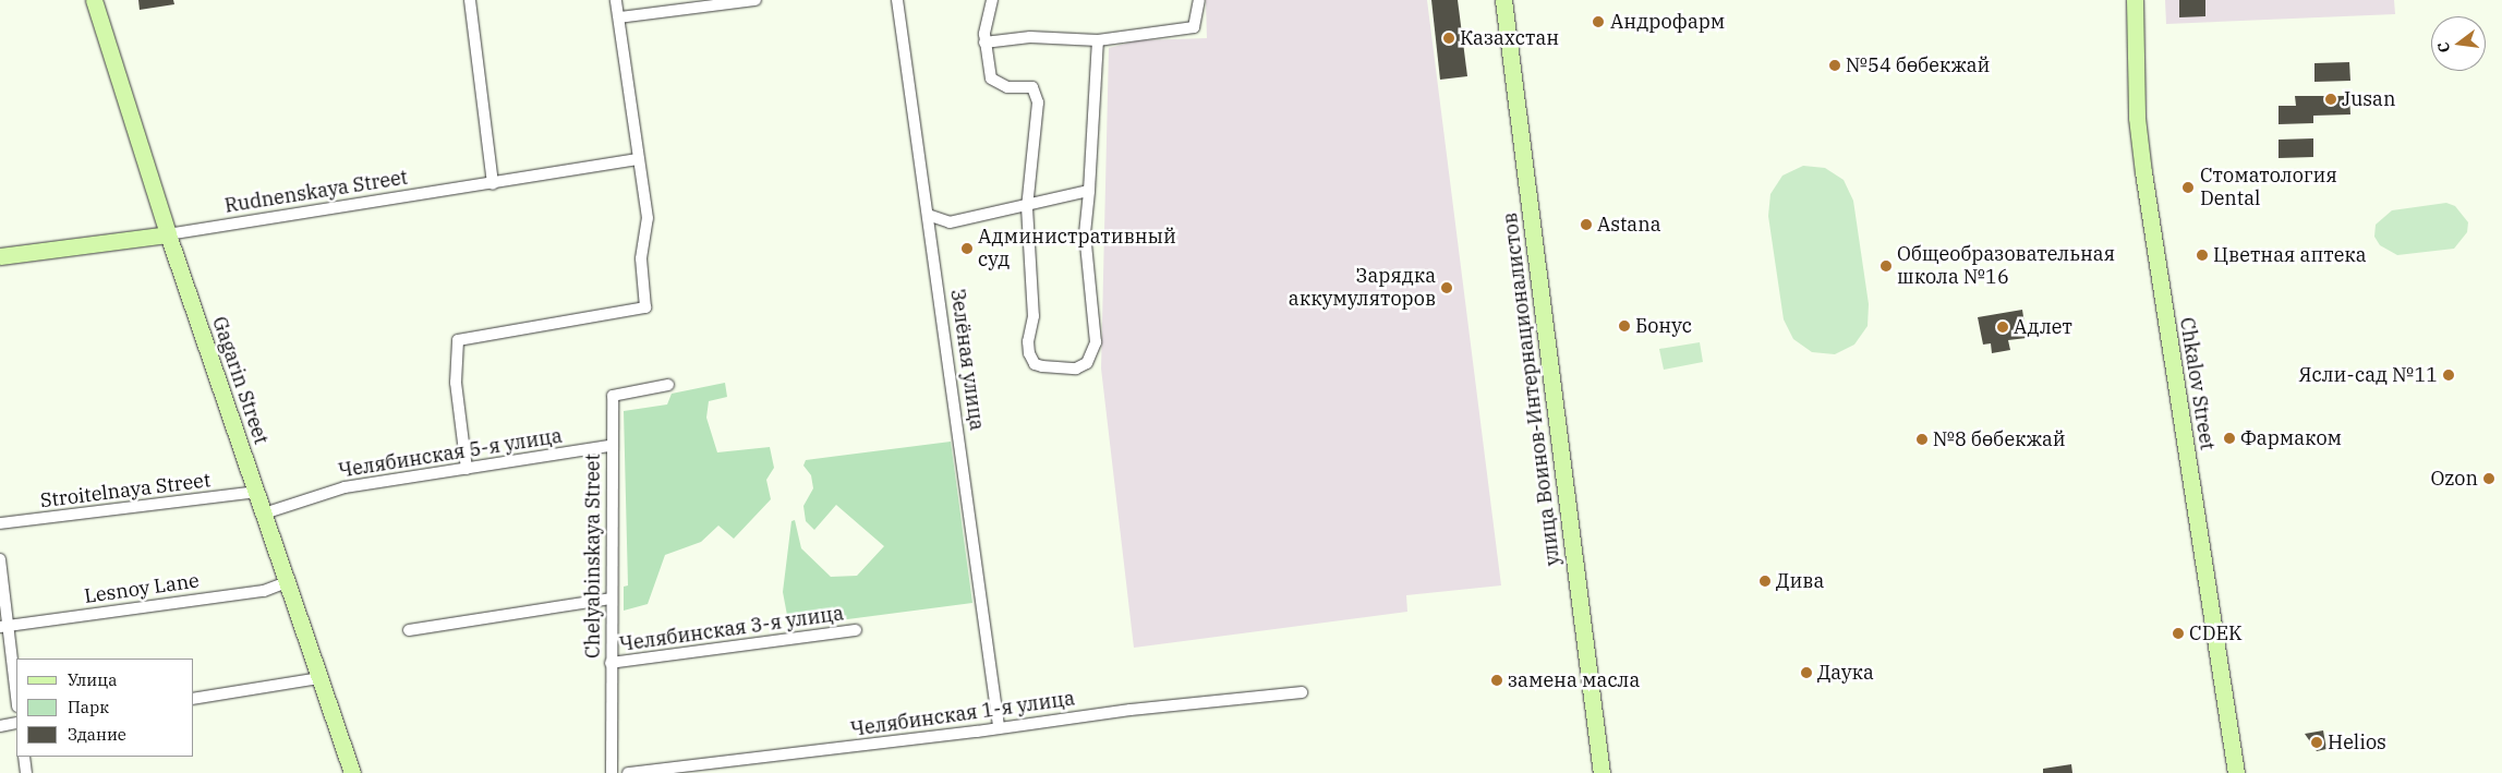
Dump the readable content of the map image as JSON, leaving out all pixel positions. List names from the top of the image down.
{
  "streets": {
    "street": [
      "Rudnenskaya Street",
      "Зелёная улица",
      "Gagarin Street",
      "Chkalov Street",
      "улица Воинов-Интернационалистов",
      "Челябинская 5-я улица",
      "Stroitelnaya Street",
      "Chelyabinskaya Street",
      "Lesnoy Lane",
      "Челябинская 3-я улица",
      "Челябинская 1-я улица"
    ]
  },
  "crossings": [
    ["Rudnenskaya Street", "Gagarin Street"],
    ["Зелёная улица", "Челябинская 1-я улица"],
    ["Gagarin Street", "Челябинская 5-я улица"],
    ["Gagarin Street", "Stroitelnaya Street"],
    ["Gagarin Street", "Lesnoy Lane"],
    ["Челябинская 5-я улица", "Chelyabinskaya Street"],
    ["Chelyabinskaya Street", "Челябинская 3-я улица"]
  ],
  "places": [
    "Андрофарм",
    "Казахстан",
    "№54 бөбекжай",
    "Jusan",
    "Стоматология Dental",
    "Astana",
    "Административный суд",
    "Цветная аптека",
    "Общеобразовательная школа №16",
    "Зарядка аккумуляторов",
    "Бонус",
    "Адлет",
    "Ясли-сад №11",
    "Фармаком",
    "№8 бөбекжай",
    "Ozon",
    "Дива",
    "CDEK",
    "Даука",
    "замена масла",
    "Helios"
  ],
  "legend": ["Улица", "Парк", "Здание"],
  "north": "left"
}
